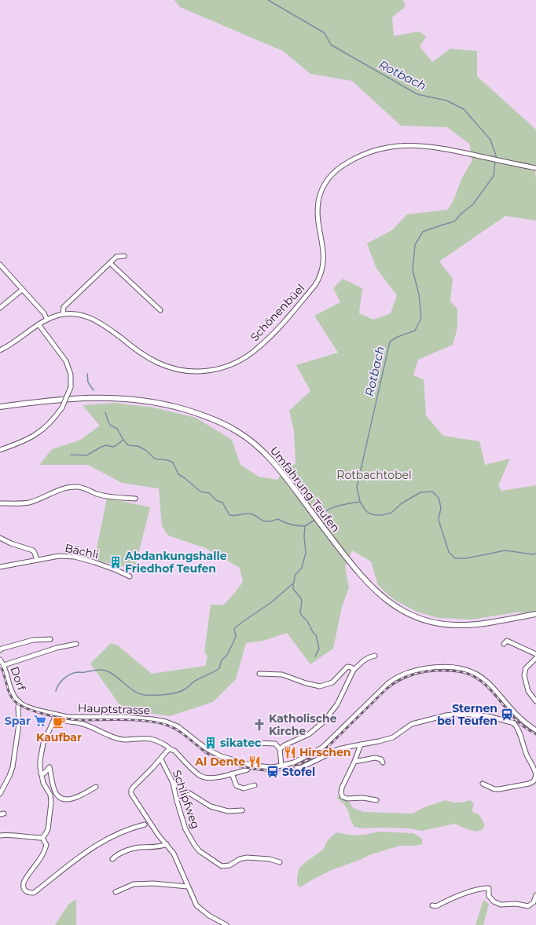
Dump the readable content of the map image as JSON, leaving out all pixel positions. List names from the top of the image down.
{
  "streets": {
    "main road": ["Umfahrung Teufen"],
    "street": [
      "Schönenbüel",
      "Bächli",
      "Dorf",
      "Hauptstrasse",
      "Schlipfweg"
    ]
  },
  "crossings": [
    ["Dorf", "Hauptstrasse"]
  ],
  "water": ["Rotbach"],
  "parks": ["Rotbachtobel"],
  "places": {
    "building": ["Abdankungshalle Friedhof Teufen", "sikatec"],
    "station": ["Sternen bei Teufen", "Stofel"],
    "supermarket": ["Spar"],
    "cafe": ["Kaufbar"],
    "church": ["Katholische Kirche"],
    "restaurant": ["Hirschen", "Al Dente"]
  }
}
